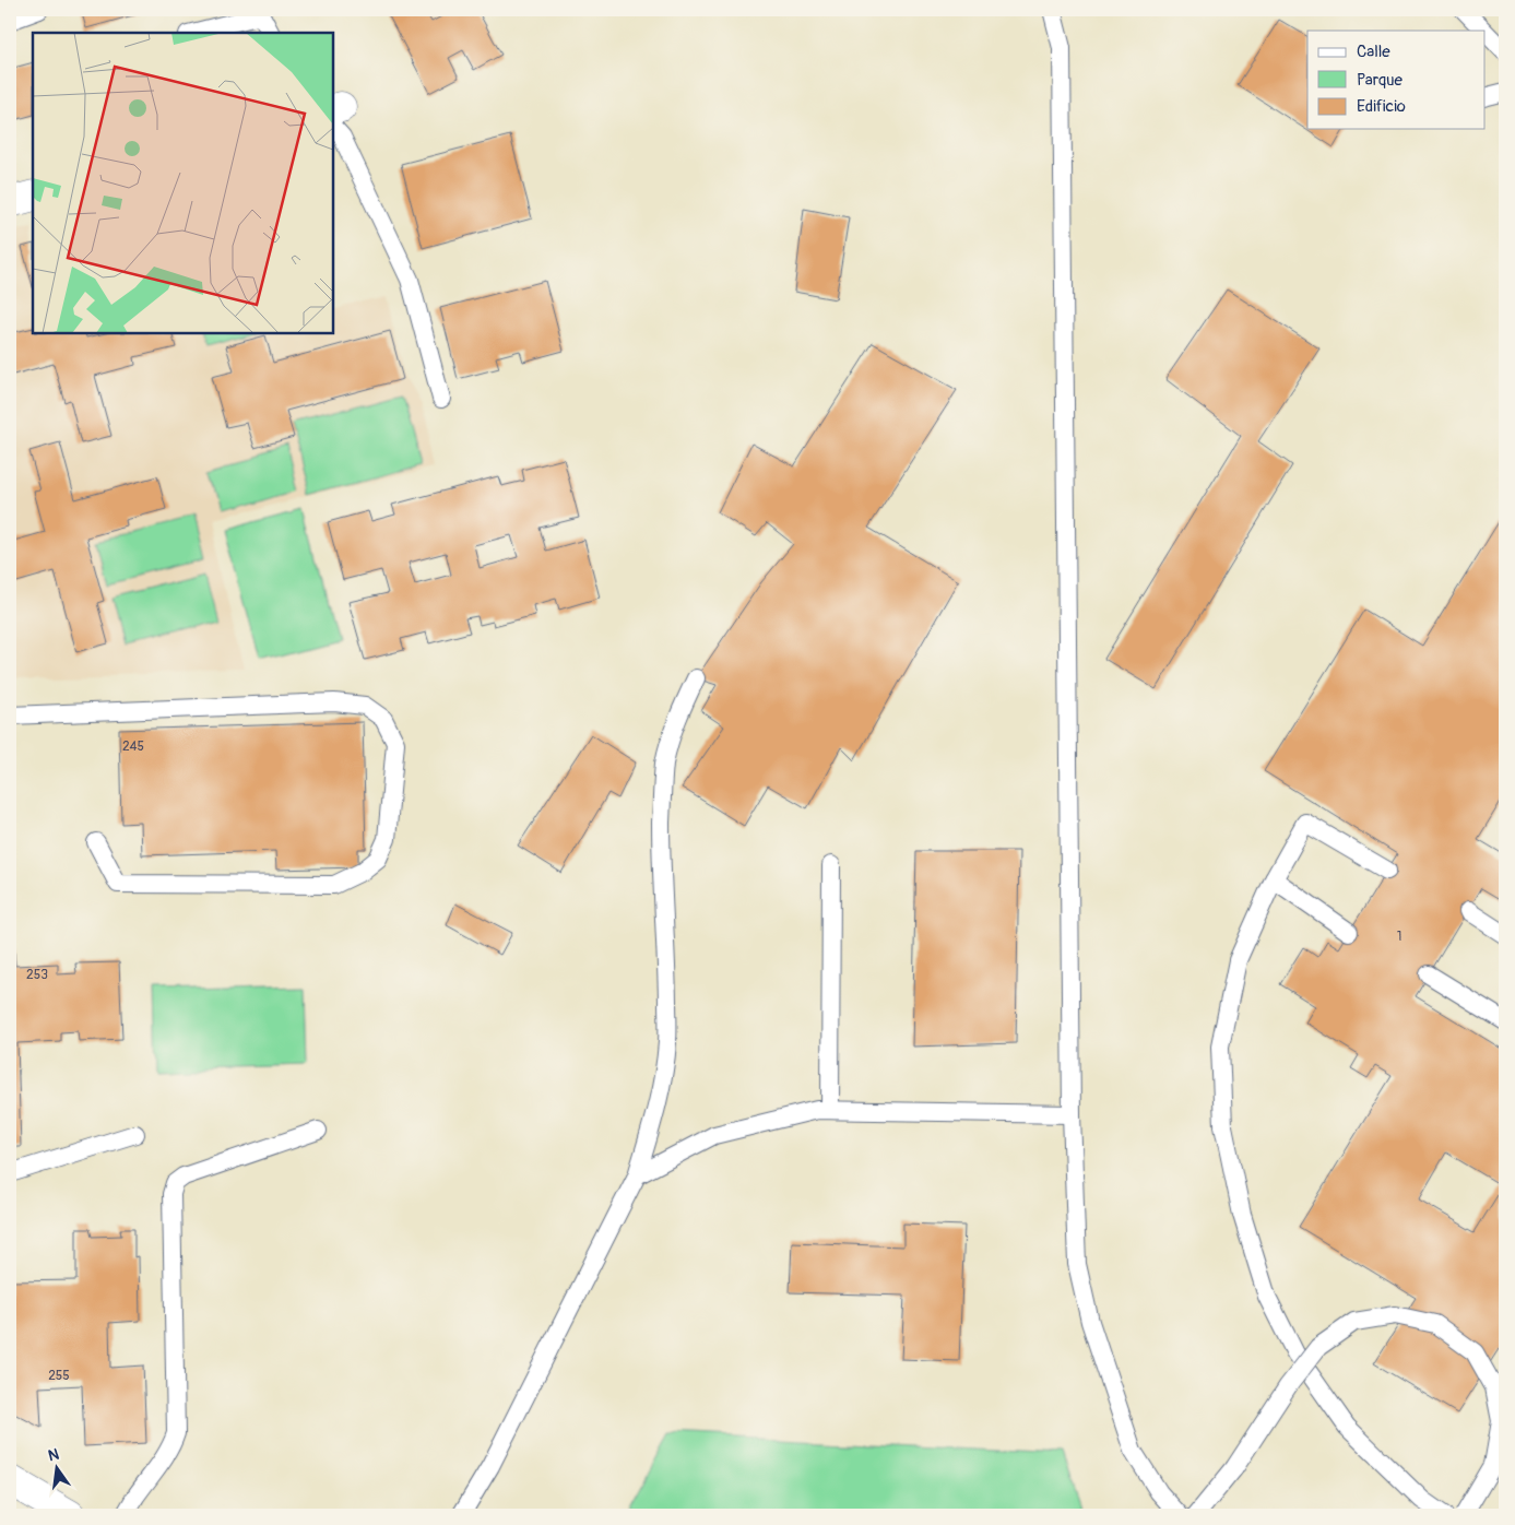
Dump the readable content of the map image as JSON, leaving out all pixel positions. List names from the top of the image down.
{
  "house_numbers": [
    "245",
    "1",
    "253",
    "255"
  ],
  "legend": ["Calle", "Parque", "Edificio"],
  "north": "top"
}
